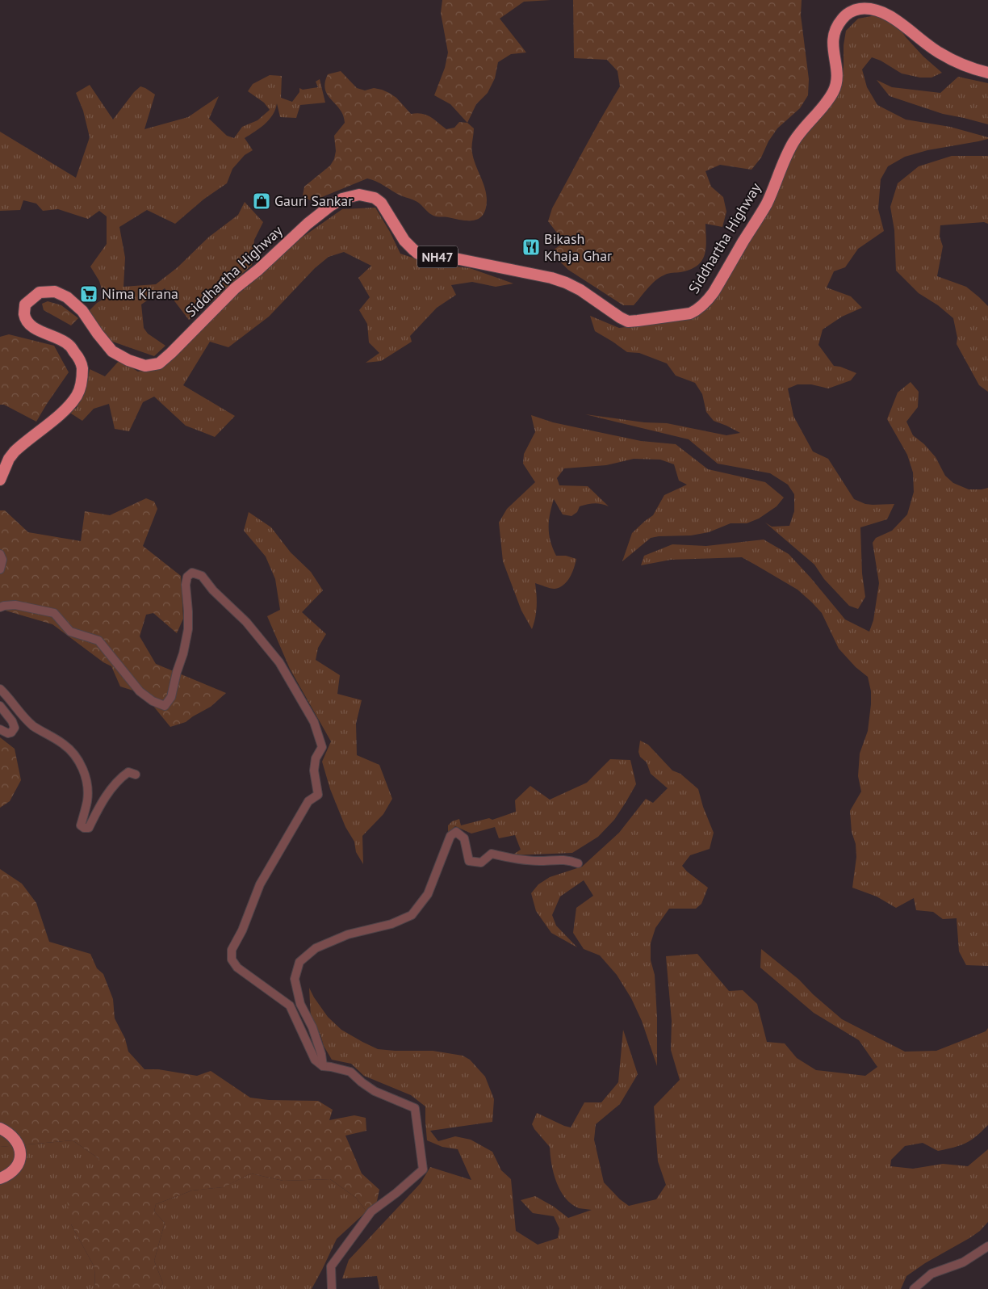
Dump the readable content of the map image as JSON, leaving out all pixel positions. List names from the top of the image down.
{
  "streets": {
    "highway": ["Siddhartha Highway", "NH47"]
  },
  "places": {
    "shop": ["Gauri Sankar"],
    "restaurant": ["Bikash Khaja Ghar"],
    "supermarket": ["Nima Kirana"]
  }
}
